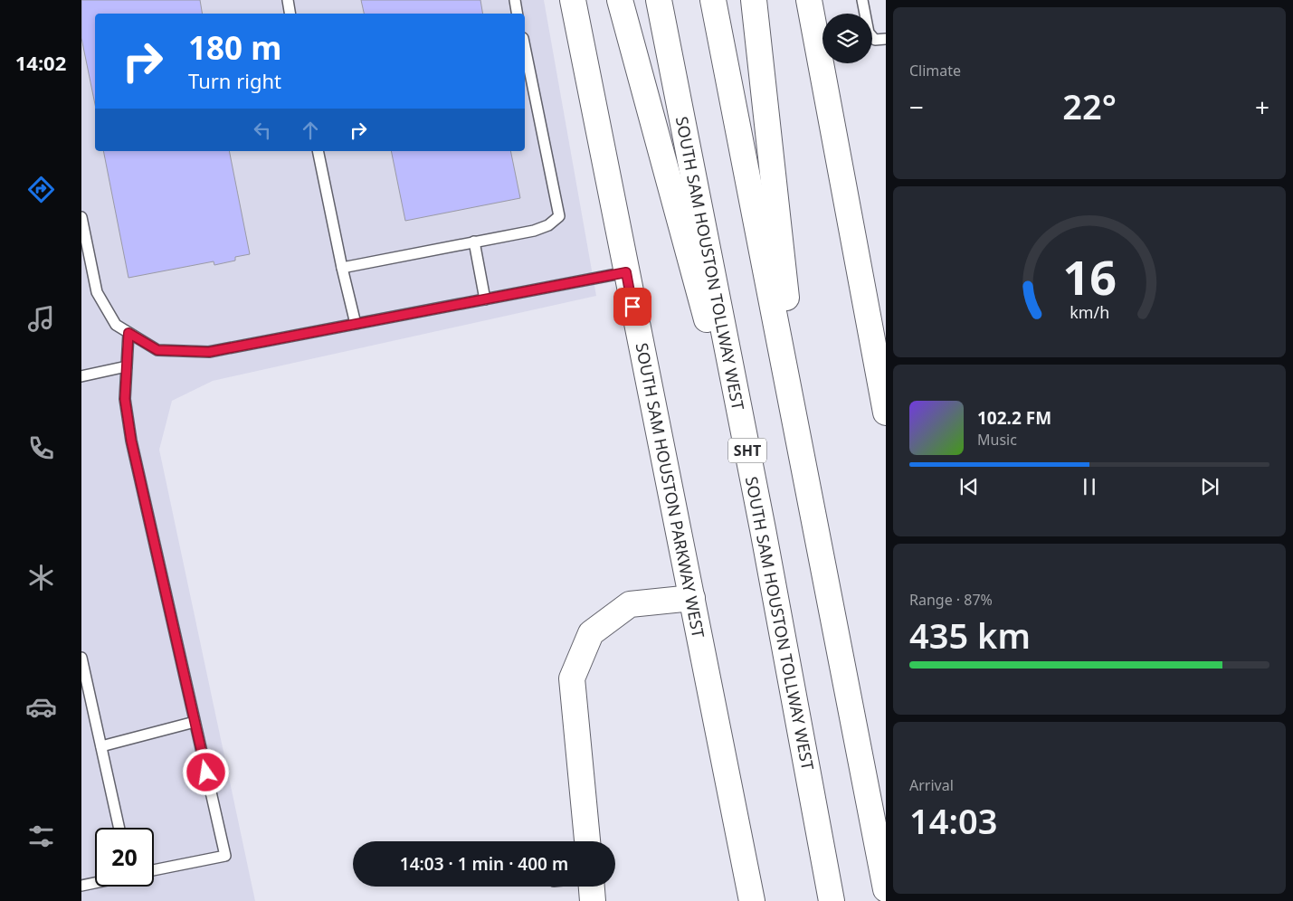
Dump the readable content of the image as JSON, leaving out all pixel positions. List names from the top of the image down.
{
  "streets": {
    "main road": ["SOUTH SAM HOUSTON TOLLWAY WEST", "SHT", "SOUTH SAM HOUSTON PARKWAY WEST"]
  },
  "page": {
    "tabs": "14:02",
    "tile": [
      "Climate",
      ["Range · 87%", "435 km"],
      ["Arrival", "14:03"]
    ],
    "turn": ["180 m", "Turn right"],
    "heat": ["−", "22°", "+"],
    "song": ["102.2 FM", "Music"],
    "limit": "20",
    "trip": "14:03 · 1 min · 400 m",
    "gauge": ["16", "km/h"]
  }
}
